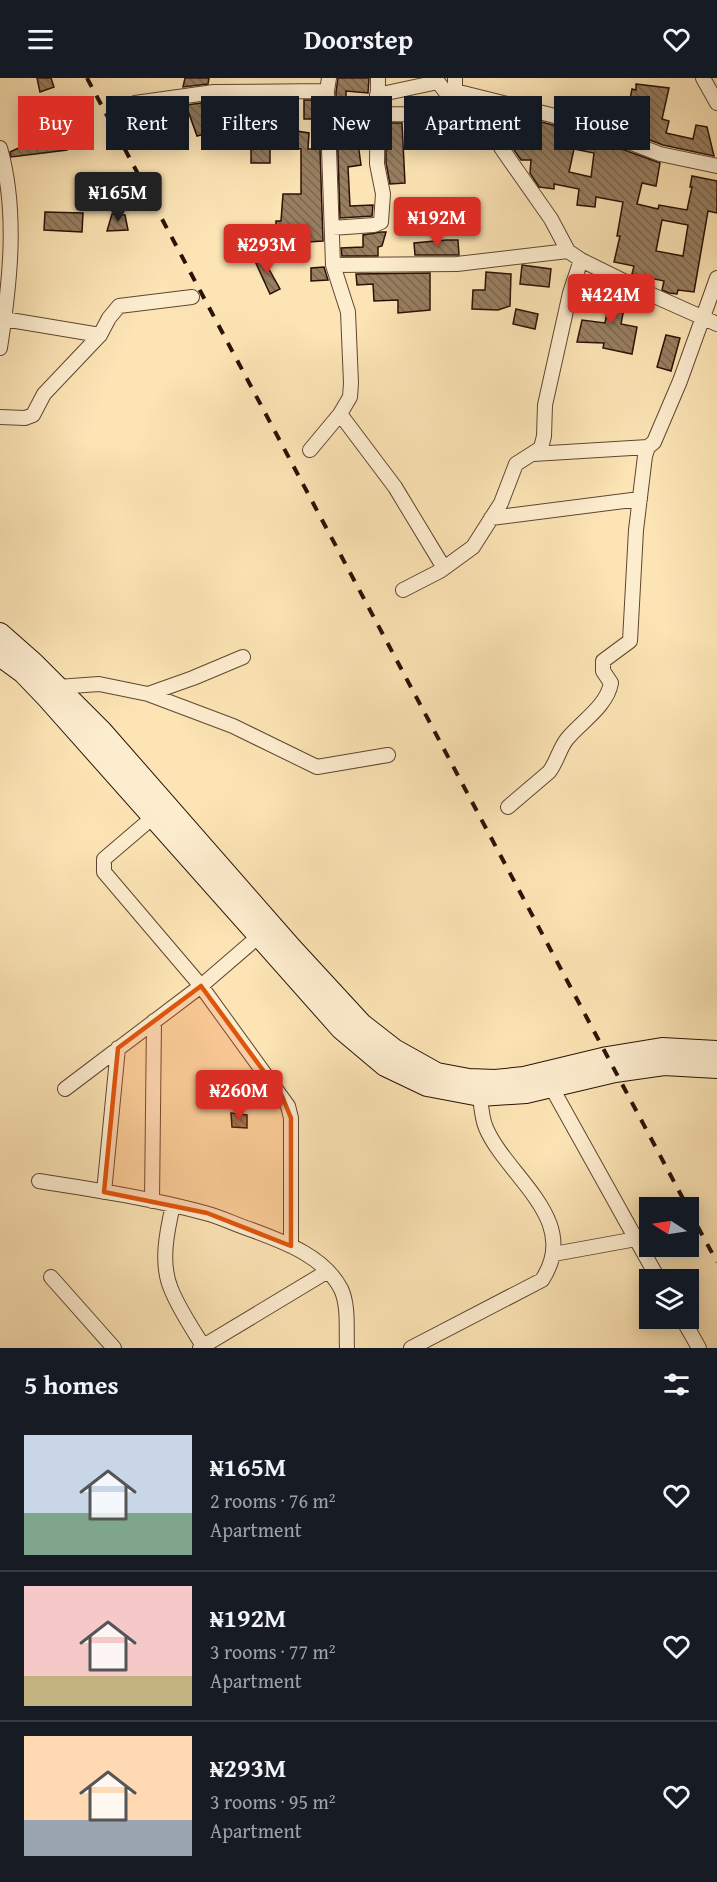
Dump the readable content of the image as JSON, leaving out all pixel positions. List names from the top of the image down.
{
  "north": "left",
  "page": {
    "header": "Doorstep",
    "chip": [
      "Buy",
      "Rent",
      "Filters",
      "New",
      "Apartment",
      "House"
    ],
    "price": [
      "₦165M",
      "₦192M",
      "₦293M",
      "₦424M",
      "₦260M"
    ],
    "heading": "5 homes",
    "list": [
      {
        "name": "₦165M",
        "note": "2 rooms · 76 m² · Apartment"
      },
      {
        "name": "₦192M",
        "note": "3 rooms · 77 m² · Apartment"
      },
      {
        "name": "₦293M",
        "note": "3 rooms · 95 m² · Apartment"
      }
    ]
  }
}
